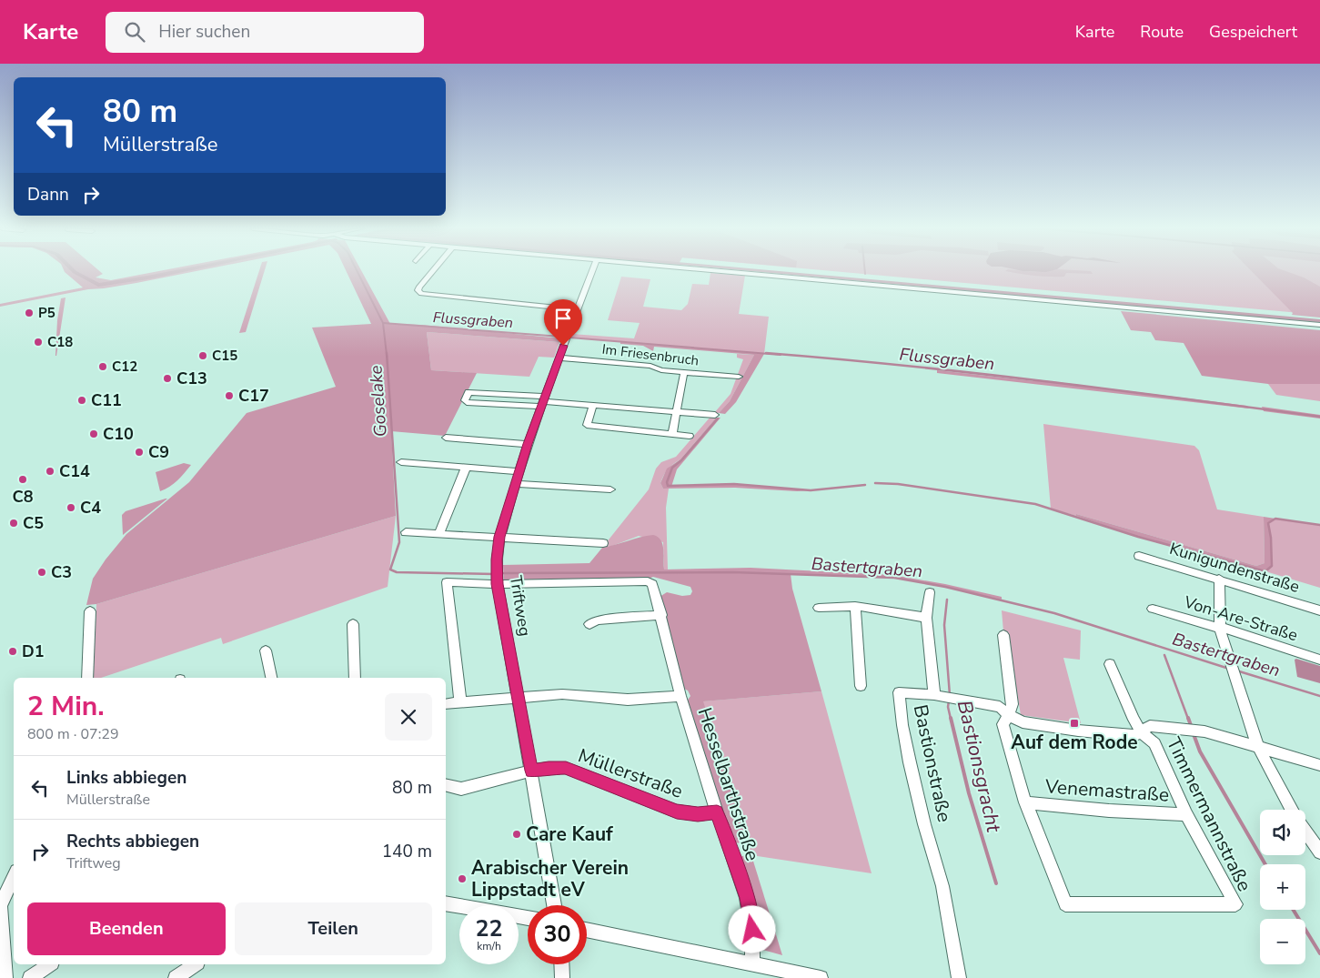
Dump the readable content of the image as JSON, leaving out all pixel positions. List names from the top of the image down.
{
  "streets": {
    "street": [
      "Im Friesenbruch",
      "Kunigundenstraße",
      "Triftweg",
      "Von-Are-Straße",
      "Bastionstraße",
      "Müllerstraße",
      "Hesselbarthstraße",
      "Venemastraße",
      "Timmermannstraße"
    ]
  },
  "crossings": [
    ["Im Friesenbruch", "Triftweg"],
    ["Triftweg", "Müllerstraße"],
    ["Triftweg", "Hesselbarthstraße"],
    ["Müllerstraße", "Hesselbarthstraße"],
    ["Venemastraße", "Timmermannstraße"]
  ],
  "water": [
    "Flussgraben",
    "Goselake",
    "Bastertgraben",
    "Bastionsgracht"
  ],
  "places": {
    "other": [
      "P5",
      "C18",
      "C15",
      "C12",
      "C13",
      "C17",
      "C11",
      "C10",
      "C9",
      "C14",
      "C8",
      "C4",
      "C5",
      "C3",
      "D1",
      "Care Kauf",
      "Arabischer Verein Lippstadt eV"
    ],
    "transit": ["Auf dem Rode"]
  },
  "page": {
    "header": "Karte",
    "search": "Hier suchen",
    "nav": ["Karte", "Route", "Gespeichert"],
    "turn": ["80 m", "Müllerstraße"],
    "then": "Dann",
    "heading": ["2 Min.", "800 m · 07:29"],
    "list": [
      {
        "name": "Links abbiegen",
        "note": "Müllerstraße",
        "value": "80 m"
      },
      {
        "name": "Rechts abbiegen",
        "note": "Triftweg",
        "value": "140 m"
      }
    ],
    "map_buttons": ["+", "−"],
    "buttons": ["Beenden", "Teilen"],
    "speed": "22 km/h",
    "limit": "30"
  }
}
